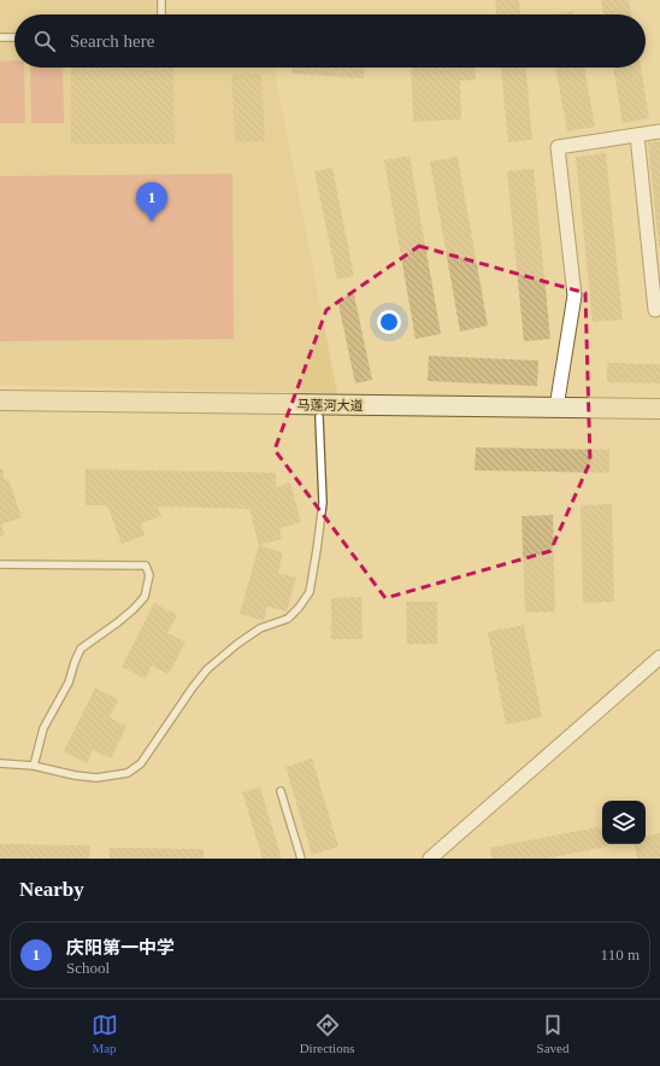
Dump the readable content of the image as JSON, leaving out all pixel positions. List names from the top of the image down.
{
  "streets": {
    "street": ["马莲河大道"]
  },
  "page": {
    "search": "Search here",
    "pins": "1",
    "heading": "Nearby",
    "list": [
      {
        "mark": "1",
        "name": "庆阳第一中学",
        "note": "School",
        "value": "110 m"
      }
    ],
    "nav": ["Map", "Directions", "Saved"]
  }
}
